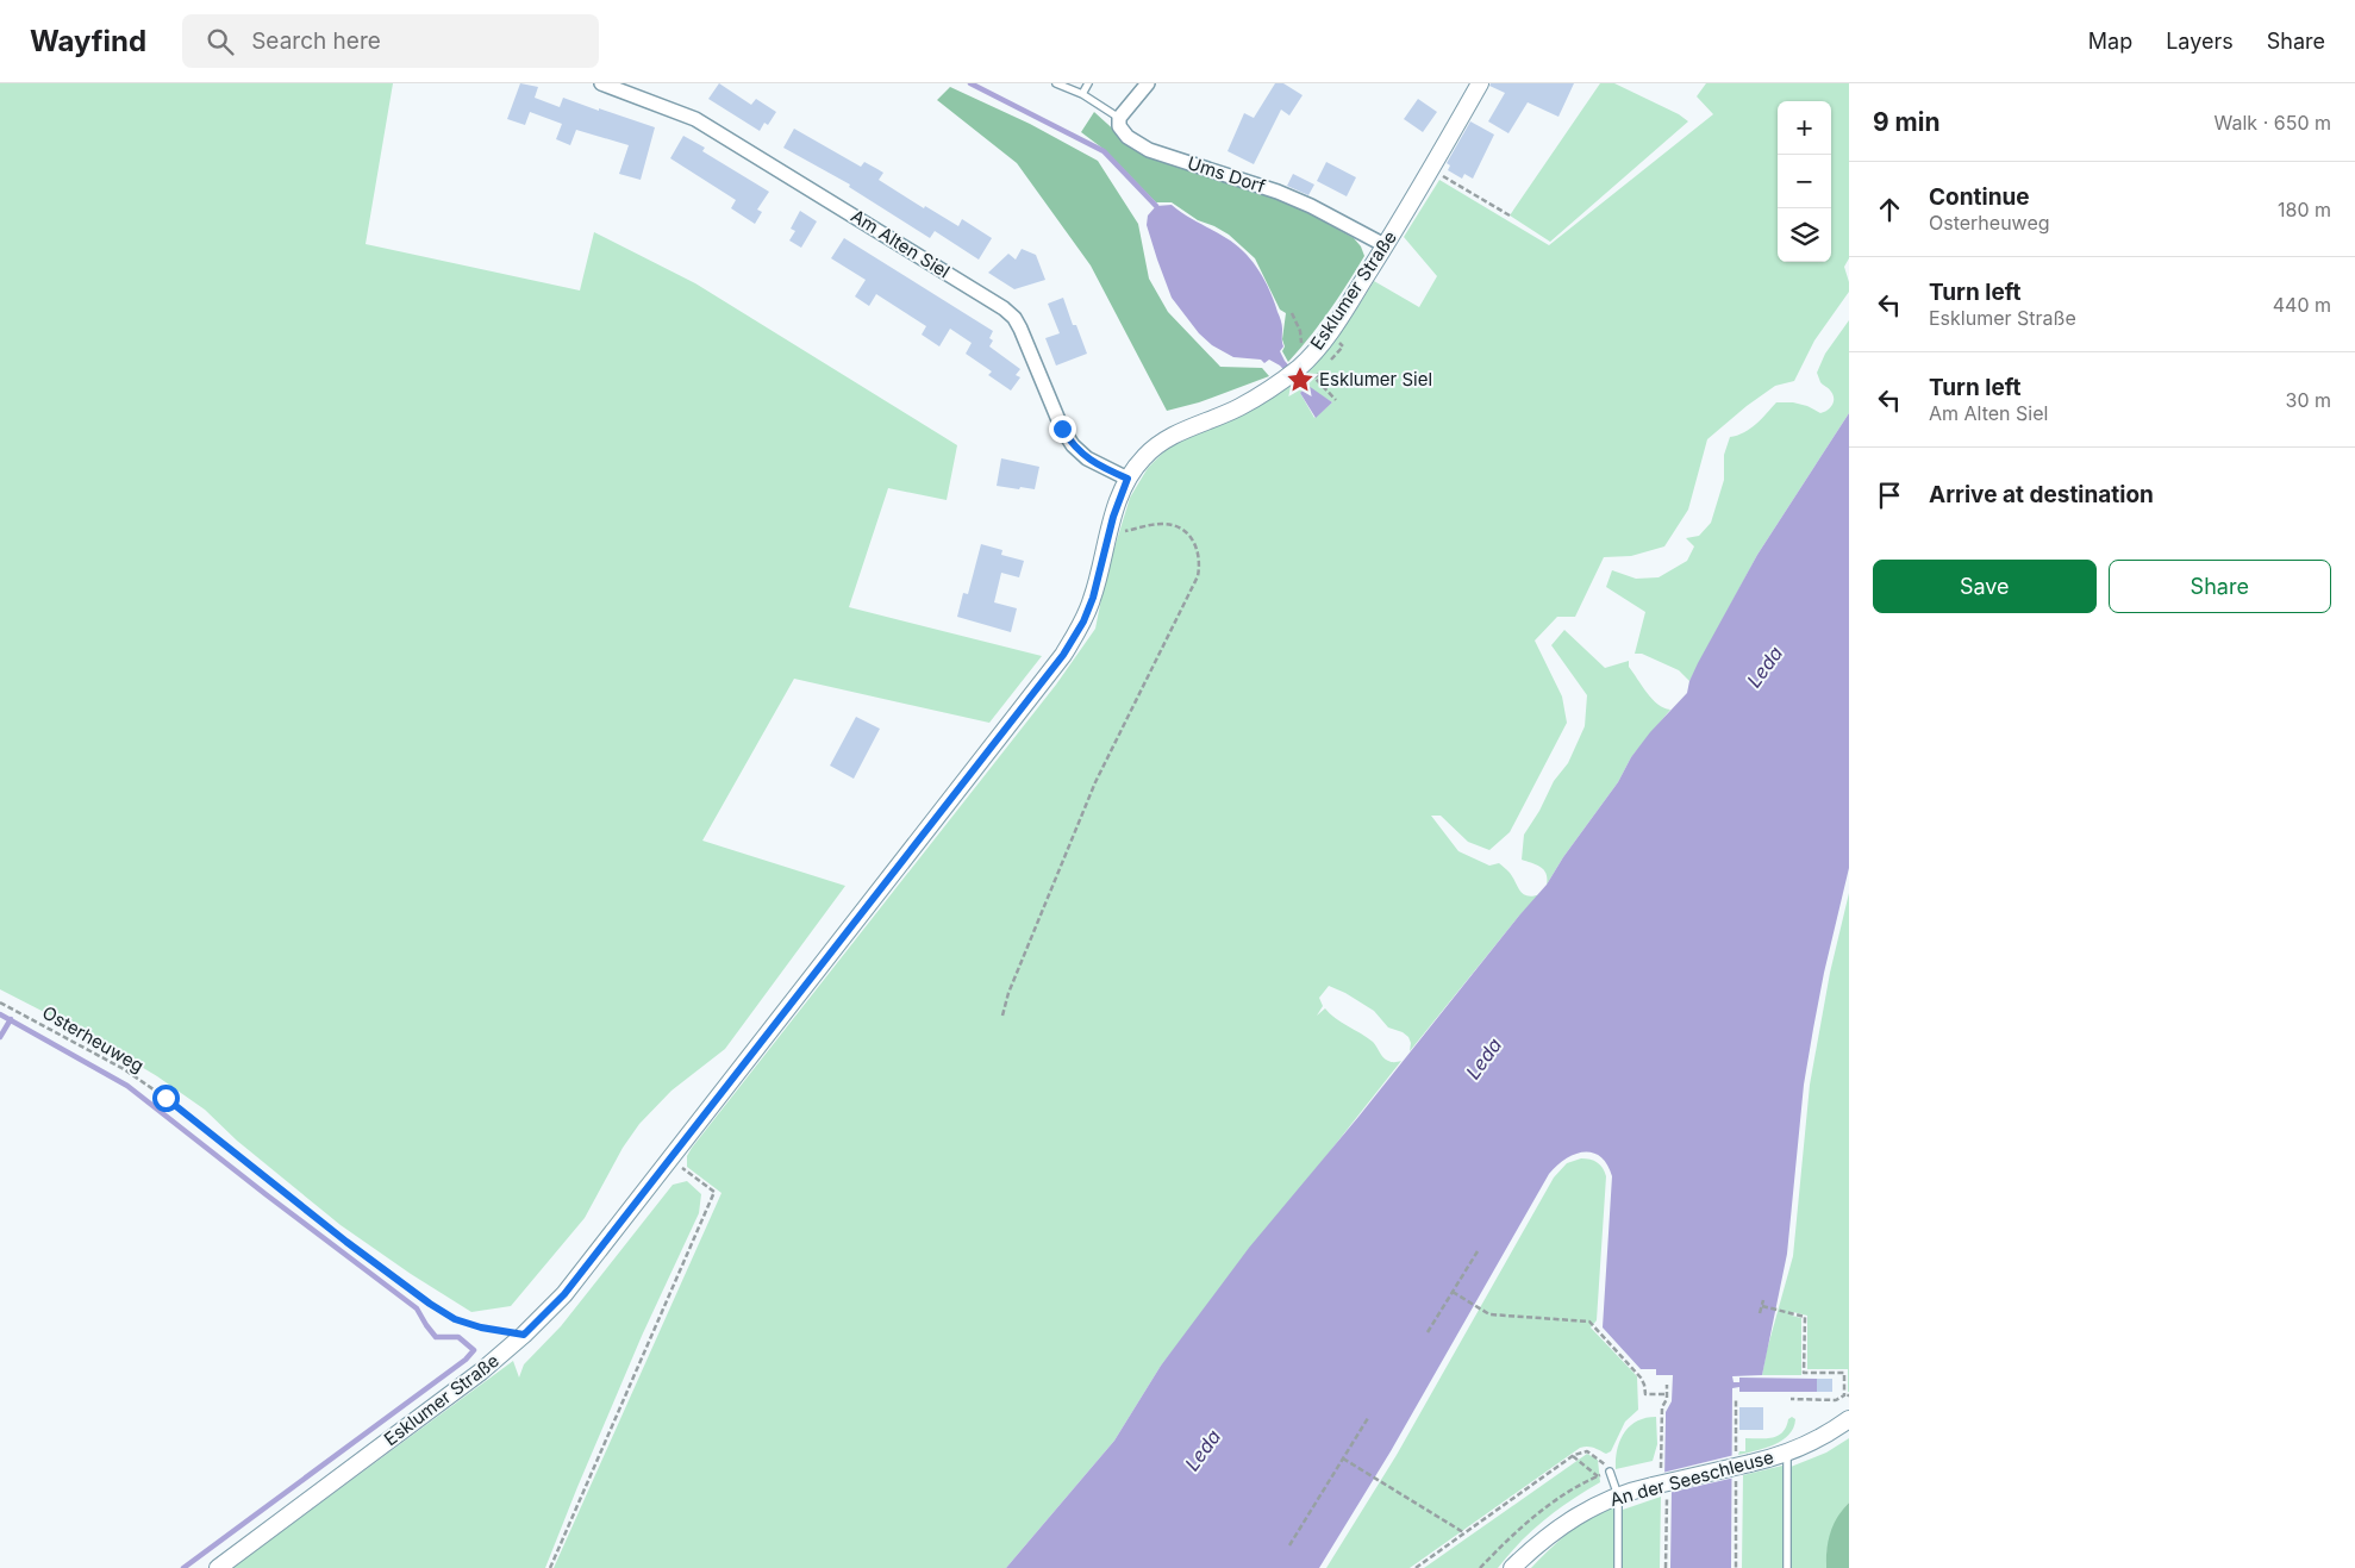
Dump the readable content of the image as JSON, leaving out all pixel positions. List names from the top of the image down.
{
  "streets": {
    "street": [
      "Ums Dorf",
      "Am Alten Siel",
      "Esklumer Straße",
      "An der Seeschleuse"
    ],
    "path": ["Osterheuweg"]
  },
  "crossings": [
    ["Ums Dorf", "Esklumer Straße"],
    ["Am Alten Siel", "Esklumer Straße"],
    ["Esklumer Straße", "Osterheuweg"]
  ],
  "water": ["Leda"],
  "places": {
    "place": ["Esklumer Siel"]
  },
  "page": {
    "header": "Wayfind",
    "search": "Search here",
    "nav": ["Map", "Layers", "Share"],
    "heading": ["9 min", "Walk · 650 m"],
    "map_buttons": ["+", "−"],
    "list": [
      ["Continue", "Osterheuweg", "180 m"],
      ["Turn left", "Esklumer Straße", "440 m"],
      ["Turn left", "Am Alten Siel", "30 m"],
      "Arrive at destination"
    ],
    "buttons": ["Save", "Share"]
  }
}
